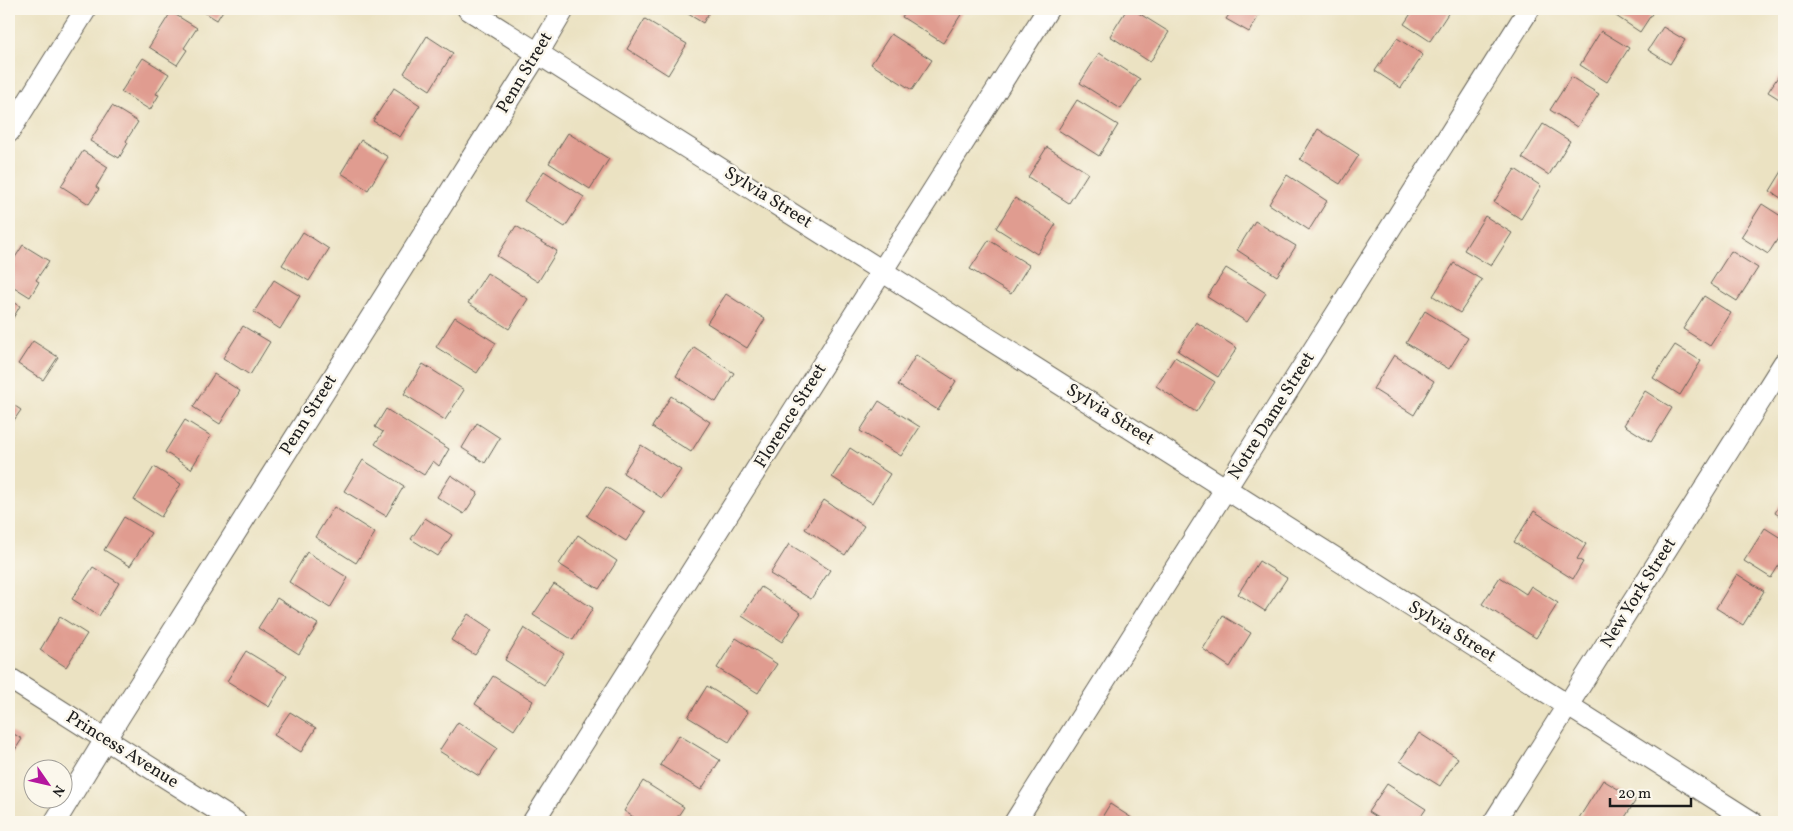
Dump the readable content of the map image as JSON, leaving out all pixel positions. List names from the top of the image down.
{
  "streets": {
    "street": [
      "Penn Street",
      "Sylvia Street",
      "Florence Street",
      "Notre Dame Street",
      "New York Street",
      "Princess Avenue"
    ]
  },
  "crossings": [
    ["Penn Street", "Sylvia Street"],
    ["Penn Street", "Princess Avenue"],
    ["Sylvia Street", "Florence Street"],
    ["Sylvia Street", "Notre Dame Street"],
    ["Sylvia Street", "New York Street"]
  ],
  "scale_bar": "20 m",
  "north": "bottom right"
}
